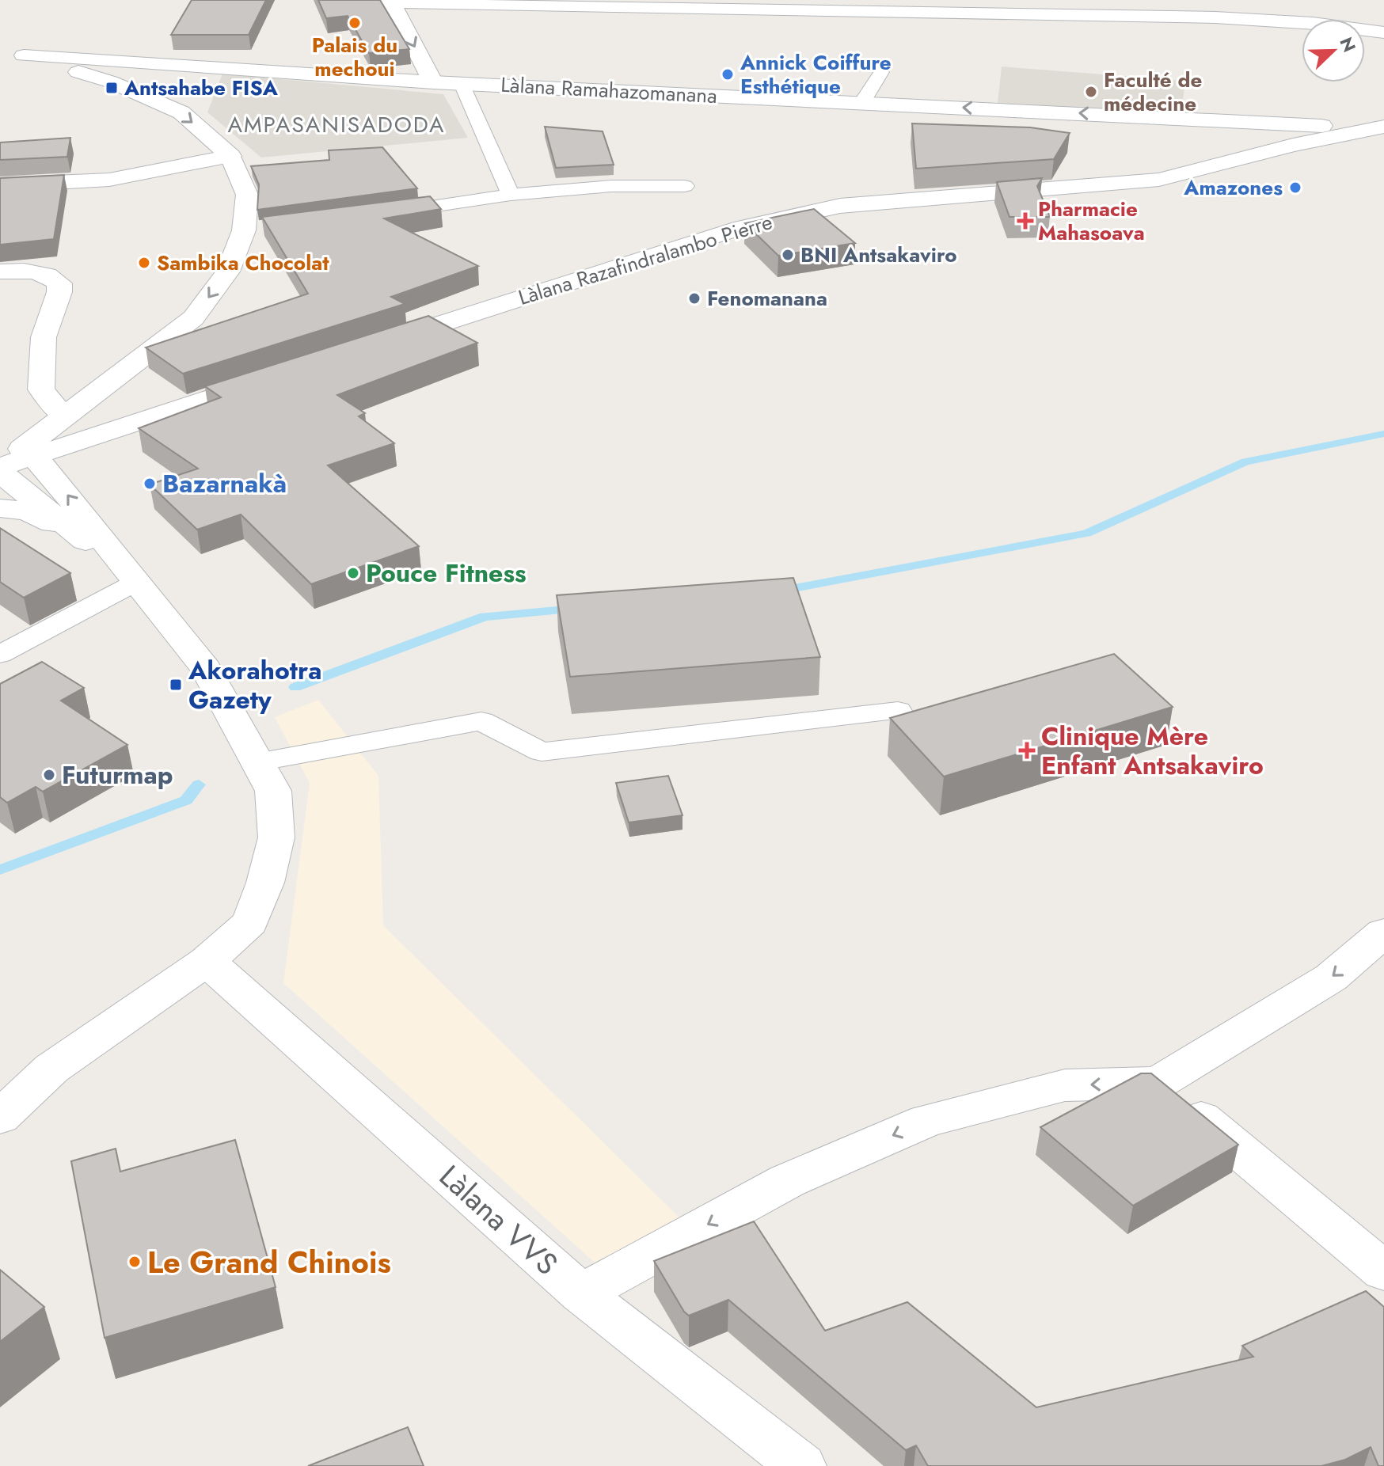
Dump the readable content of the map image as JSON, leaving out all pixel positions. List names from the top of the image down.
{
  "streets": {
    "main road": ["Làlana Ramahazomanana", "Làlana Razafindralambo Pierre", "Làlana VVS"]
  },
  "districts": ["AMPASANISADODA"],
  "places": {
    "other": [
      "Palais du mechoui",
      "Annick Coiffure Esthétique",
      "Faculté de médecine",
      "Amazones",
      "BNI Antsakaviro",
      "Sambika Chocolat",
      "Fenomanana",
      "Bazarnakà",
      "Pouce Fitness",
      "Futurmap",
      "Le Grand Chinois"
    ],
    "transit": ["Antsahabe FISA", "Akorahotra Gazety"],
    "health": ["Pharmacie Mahasoava", "Clinique Mère Enfant Antsakaviro"]
  },
  "north": "top right"
}
